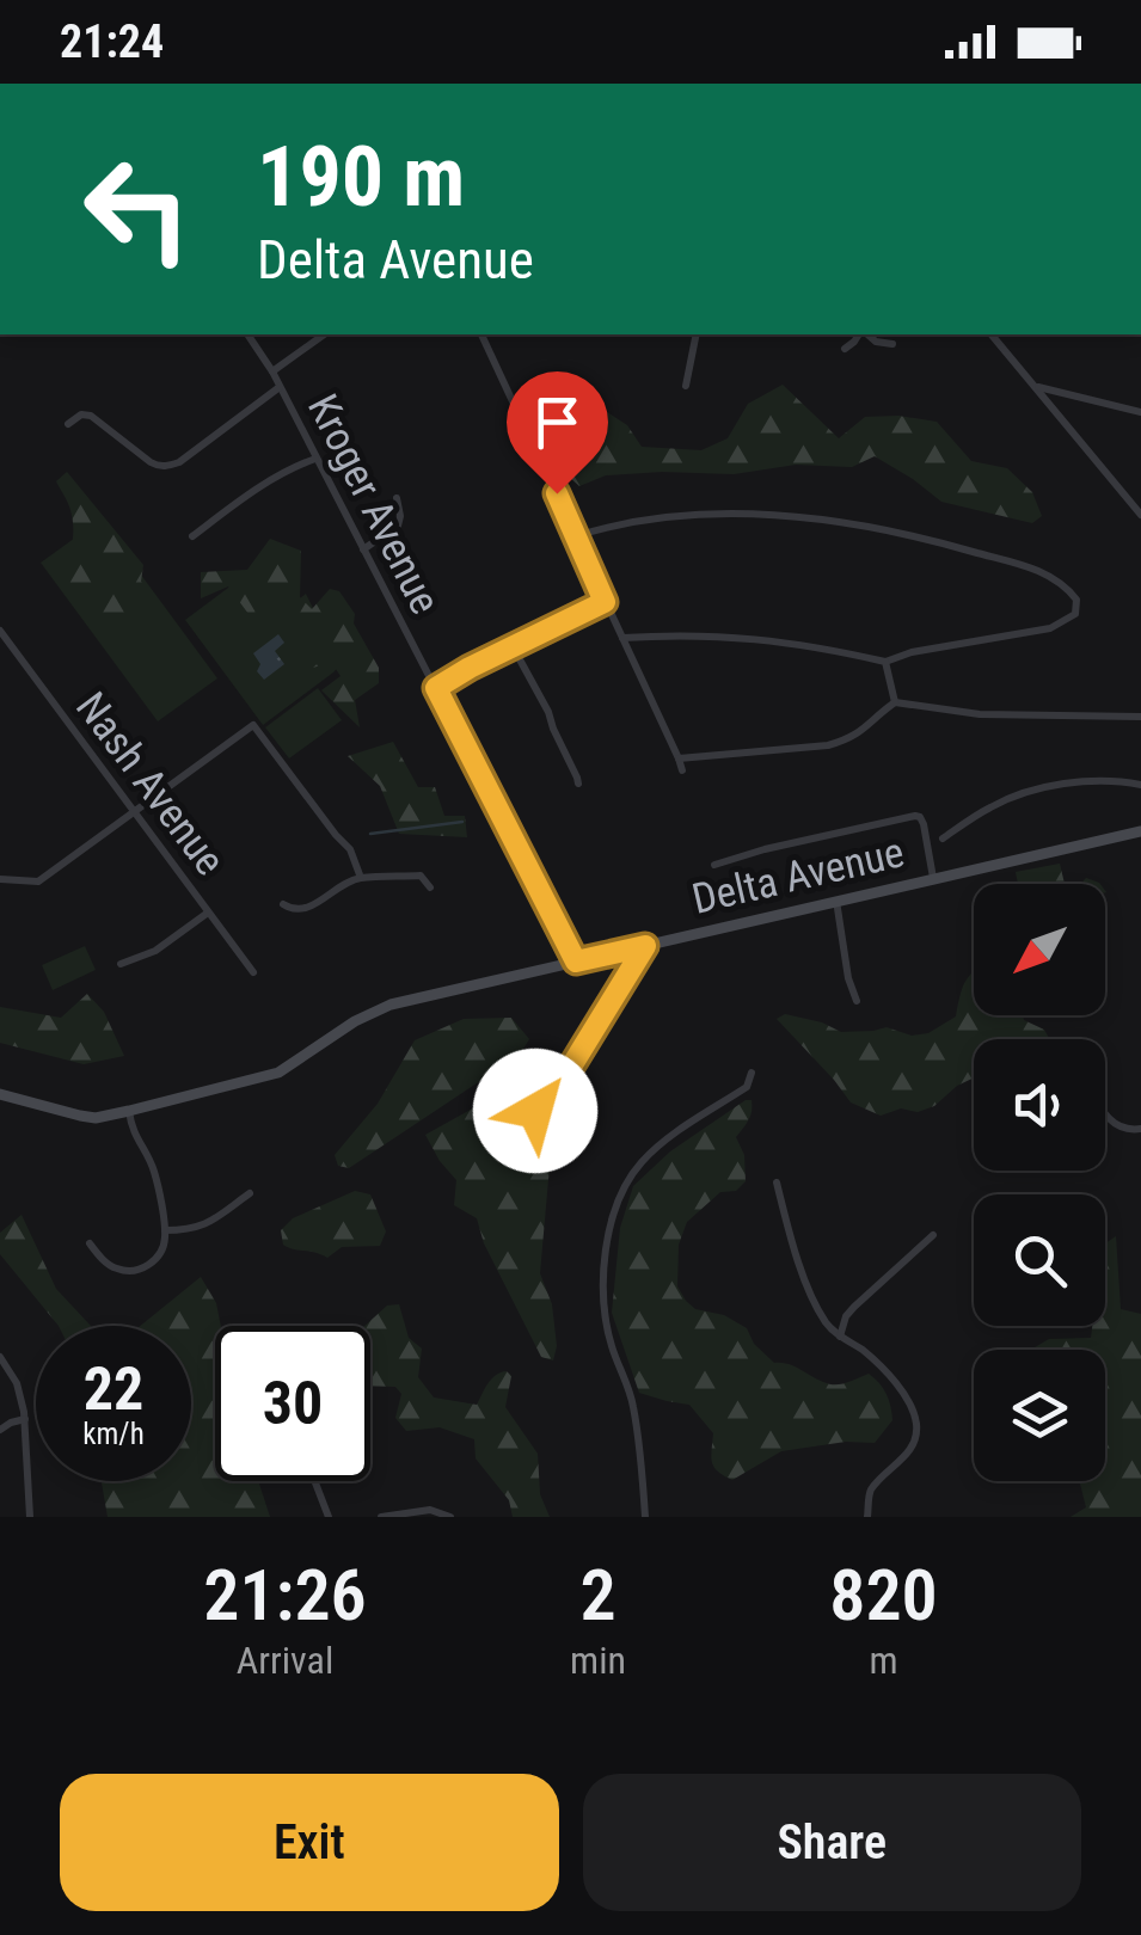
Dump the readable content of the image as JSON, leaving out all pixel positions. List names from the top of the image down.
{
  "streets": {
    "main road": ["Delta Avenue"],
    "street": ["Kroger Avenue", "Nash Avenue"]
  },
  "crossings": [
    ["Kroger Avenue", "Delta Avenue"]
  ],
  "north": "bottom left",
  "page": {
    "status": "21:24",
    "turn": ["190 m", "Delta Avenue"],
    "speed": "22 km/h",
    "limit": "30",
    "eta": [
      "21:26",
      "Arrival",
      "2",
      "min",
      "820",
      "m"
    ],
    "buttons": ["Exit", "Share"]
  }
}
